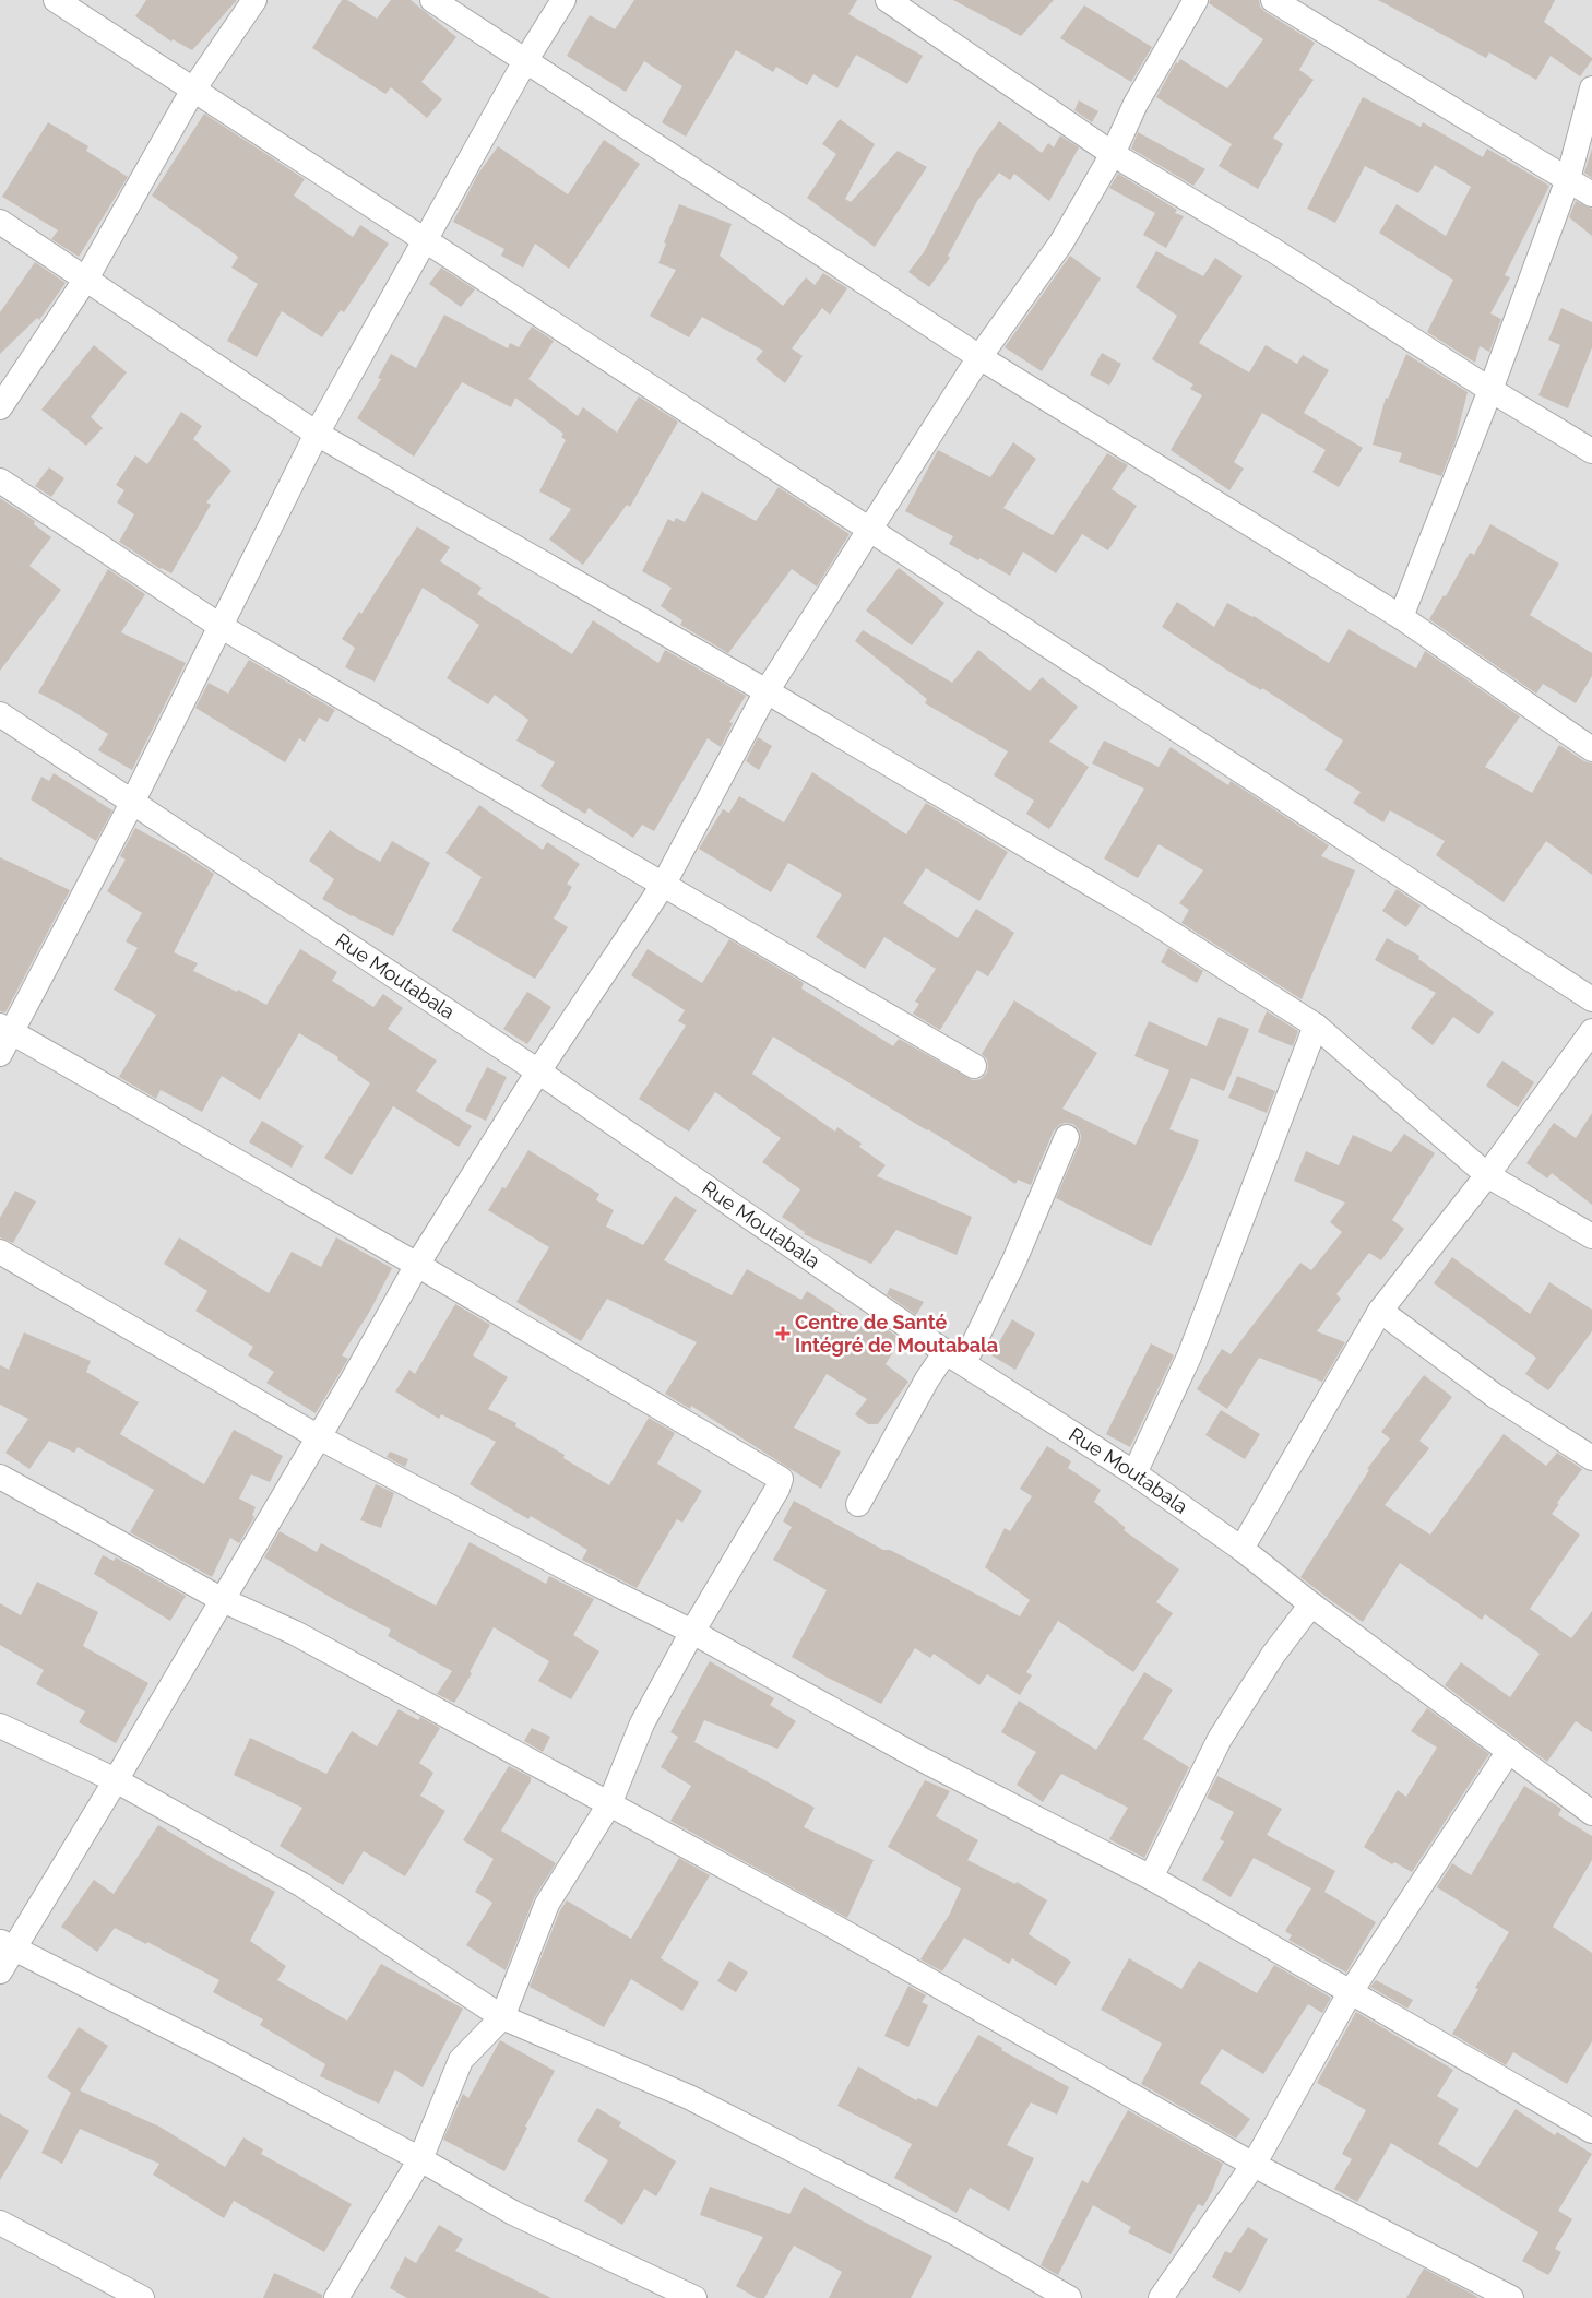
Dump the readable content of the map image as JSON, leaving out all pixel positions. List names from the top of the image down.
{
  "streets": {
    "street": ["Rue Moutabala"]
  },
  "places": {
    "health": ["Centre de Santé Intégré de Moutabala"]
  }
}
